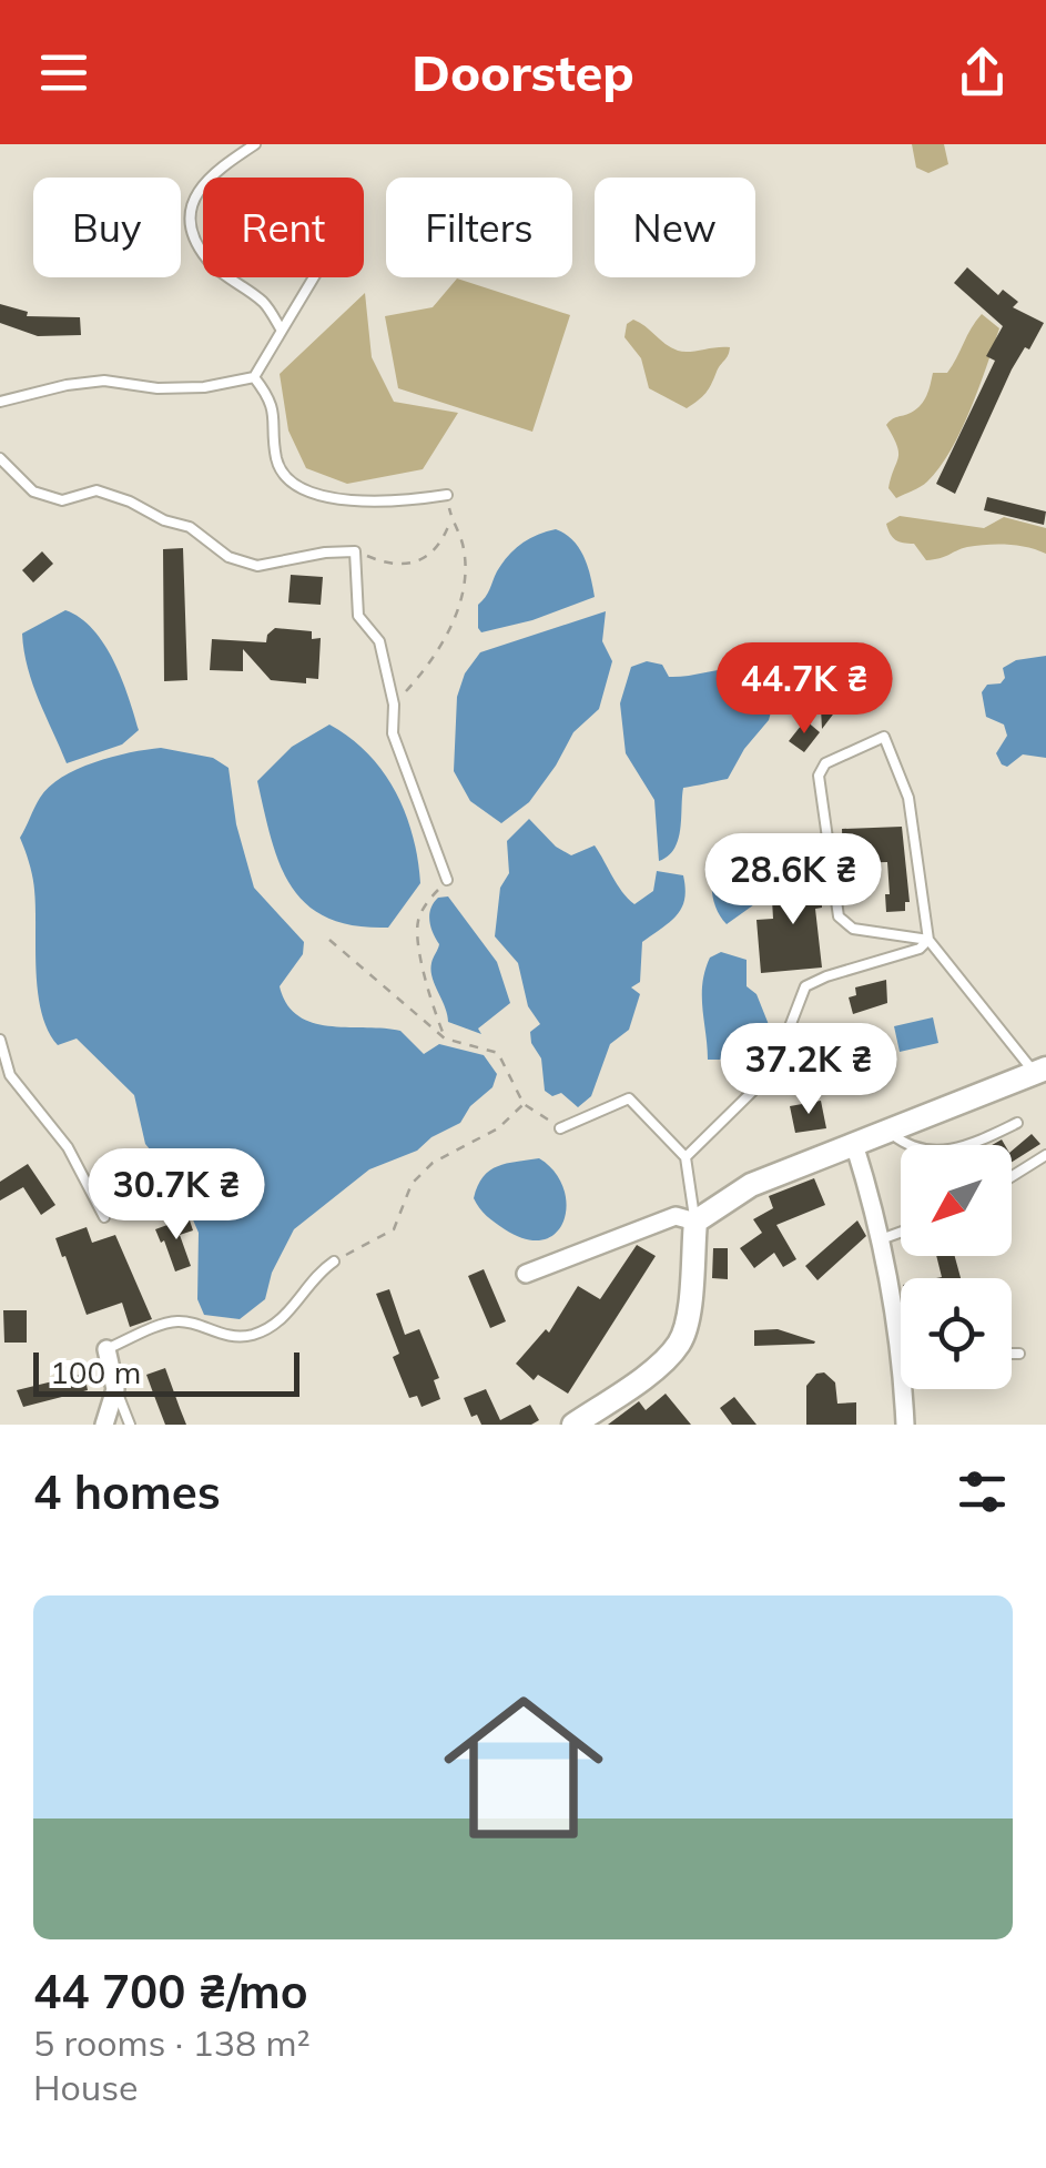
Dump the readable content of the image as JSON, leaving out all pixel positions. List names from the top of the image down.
{
  "scale_bar": "100 m",
  "north": "bottom left",
  "page": {
    "header": "Doorstep",
    "chip": [
      "Buy",
      "Rent",
      "Filters",
      "New"
    ],
    "price": [
      "44.7K ₴",
      "28.6K ₴",
      "37.2K ₴",
      "30.7K ₴"
    ],
    "scale": "100 m",
    "heading": "4 homes",
    "list": [
      {
        "name": "44 700 ₴/mo",
        "note": "5 rooms · 138 m² · House"
      }
    ]
  }
}
